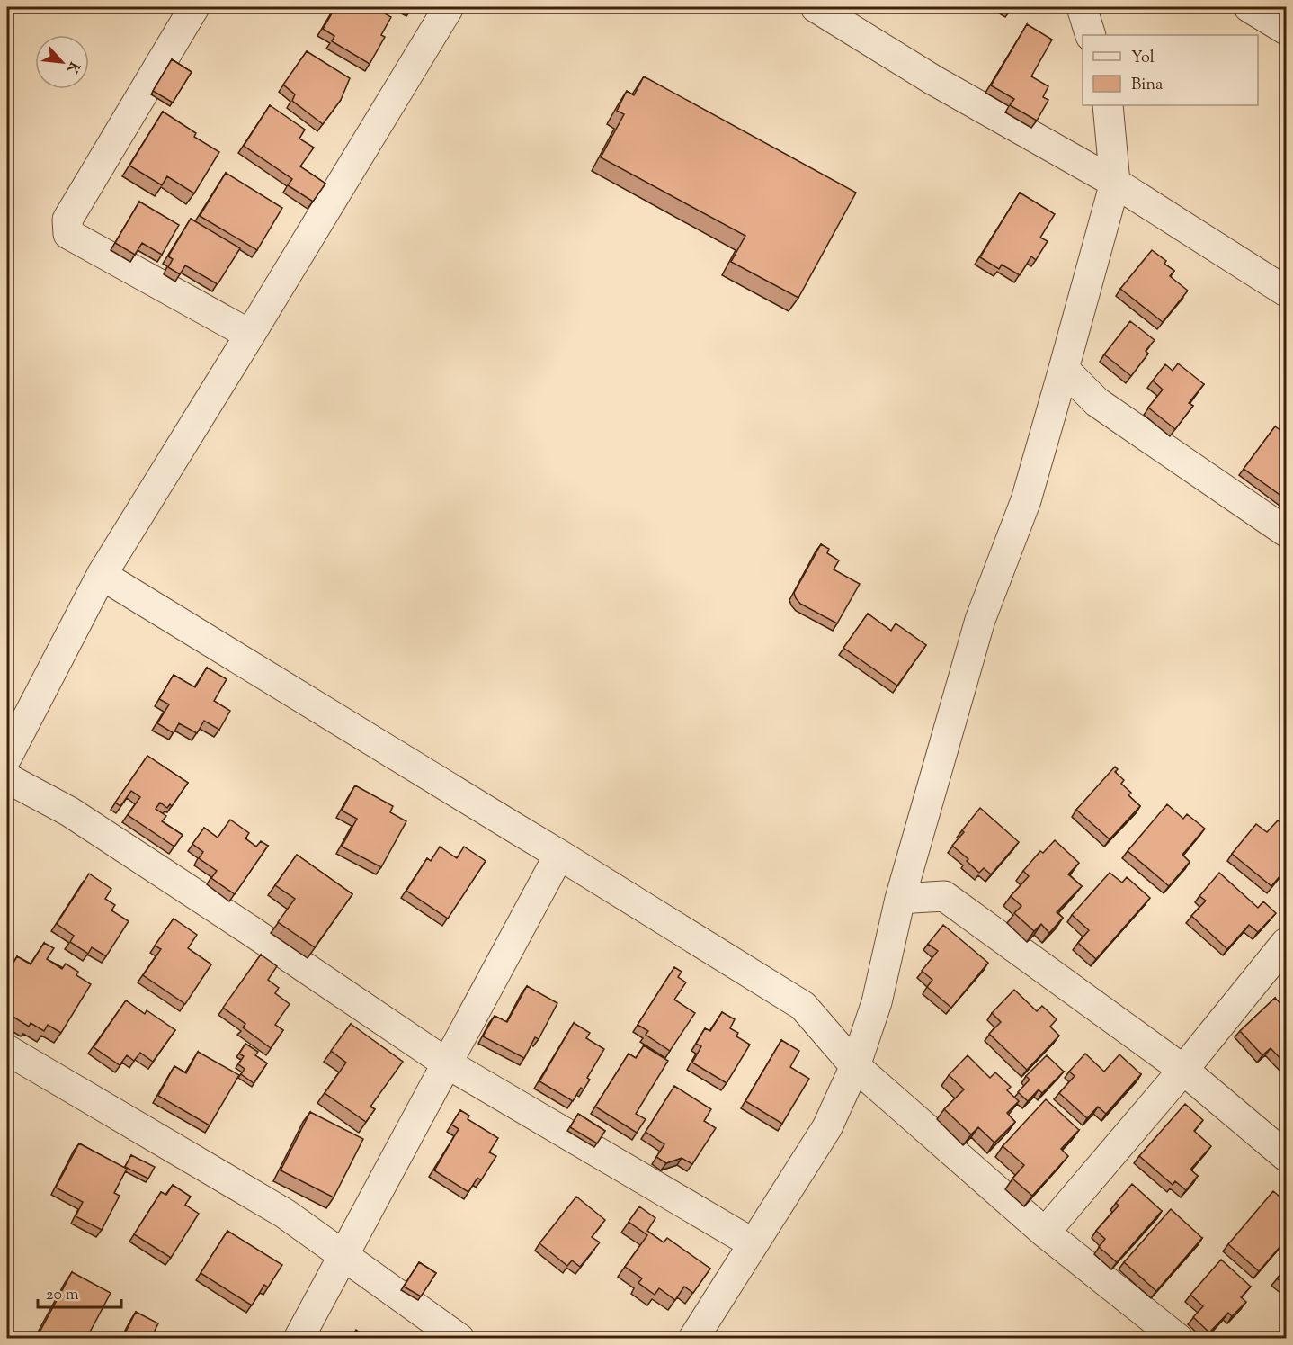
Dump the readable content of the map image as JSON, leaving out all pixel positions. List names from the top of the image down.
{
  "legend": ["Yol", "Bina"],
  "scale_bar": "20 m",
  "north": "bottom right"
}
